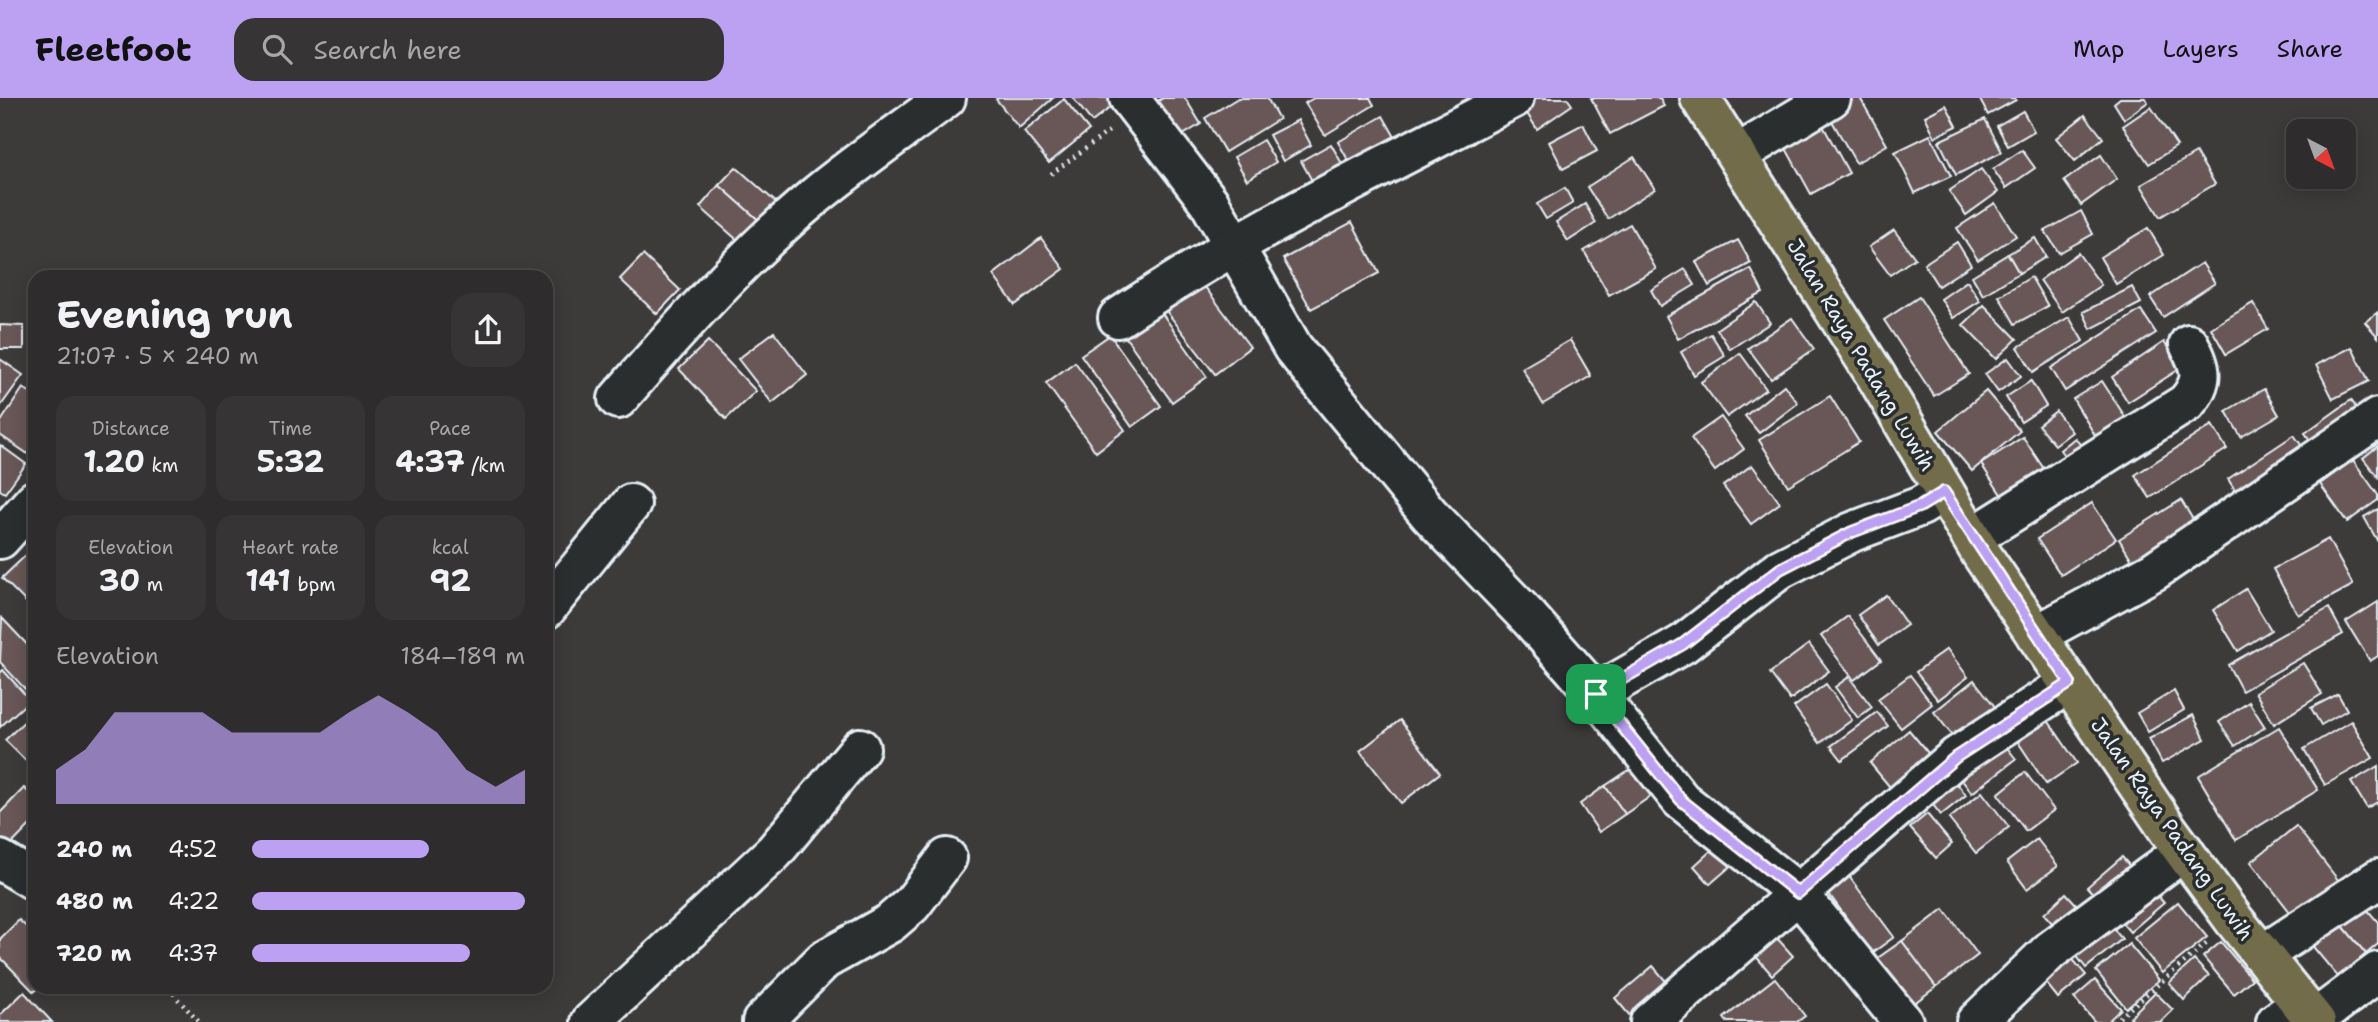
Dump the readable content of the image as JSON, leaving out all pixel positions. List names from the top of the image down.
{
  "streets": {
    "main road": ["Jalan Raya Padang Luwih"]
  },
  "north": "bottom right",
  "page": {
    "header": "Fleetfoot",
    "search": "Search here",
    "nav": ["Map", "Layers", "Share"],
    "heading": ["Evening run", "21:07 · 5 × 240 m"],
    "stats": [
      ["Distance", "1.20 km"],
      ["Time", "5:32"],
      ["Pace", "4:37 /km"],
      ["Elevation", "30 m"],
      ["Heart rate", "141 bpm"],
      ["kcal", "92"]
    ],
    "chart": ["Elevation", "184–189 m"],
    "list": [
      {
        "name": "240 m",
        "note": "4:52"
      },
      {
        "name": "480 m",
        "note": "4:22"
      },
      {
        "name": "720 m",
        "note": "4:37"
      }
    ]
  }
}
